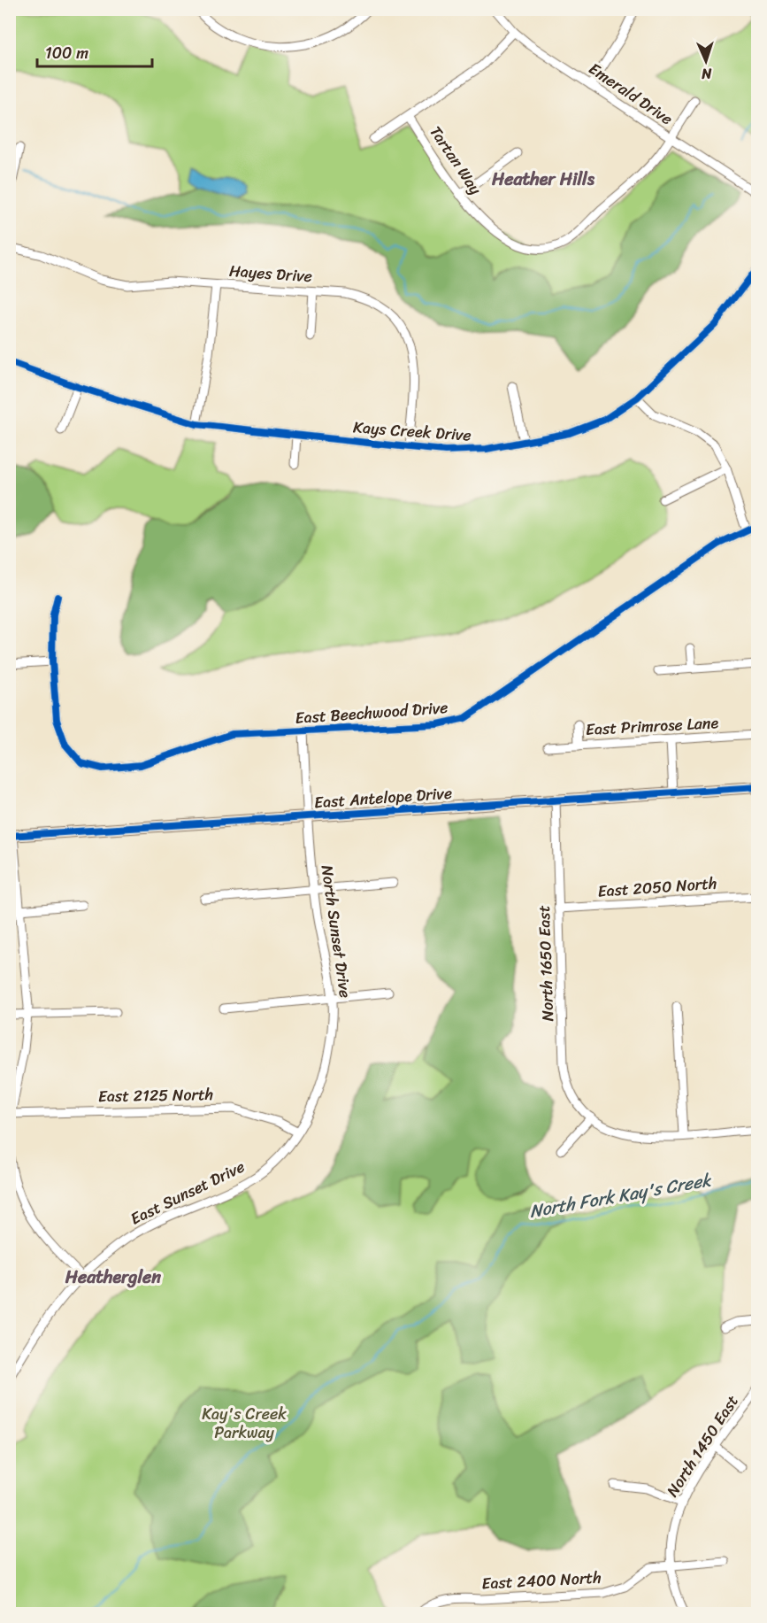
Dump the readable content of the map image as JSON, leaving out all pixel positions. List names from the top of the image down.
{
  "streets": {
    "main road": ["East Antelope Drive"],
    "street": [
      "Emerald Drive",
      "Tartan Way",
      "Hayes Drive",
      "Kays Creek Drive",
      "East Beechwood Drive",
      "East Primrose Lane",
      "East 2050 North",
      "North Sunset Drive",
      "North 1650 East",
      "East 2125 North",
      "East Sunset Drive",
      "North 1450 East",
      "East 2400 North"
    ]
  },
  "crossings": [
    ["Emerald Drive", "Tartan Way"],
    ["Hayes Drive", "Kays Creek Drive"],
    ["East Beechwood Drive", "North Sunset Drive"],
    ["East Antelope Drive", "North Sunset Drive"],
    ["East Antelope Drive", "North 1650 East"],
    ["East 2050 North", "North 1650 East"],
    ["North Sunset Drive", "East Sunset Drive"],
    ["East 2125 North", "East Sunset Drive"],
    ["North 1450 East", "East 2400 North"]
  ],
  "districts": ["Heather Hills", "Heatherglen"],
  "water": ["North Fork Kay's Creek"],
  "parks": ["Kay's Creek Parkway"],
  "scale_bar": "100 m",
  "north": "bottom"
}
